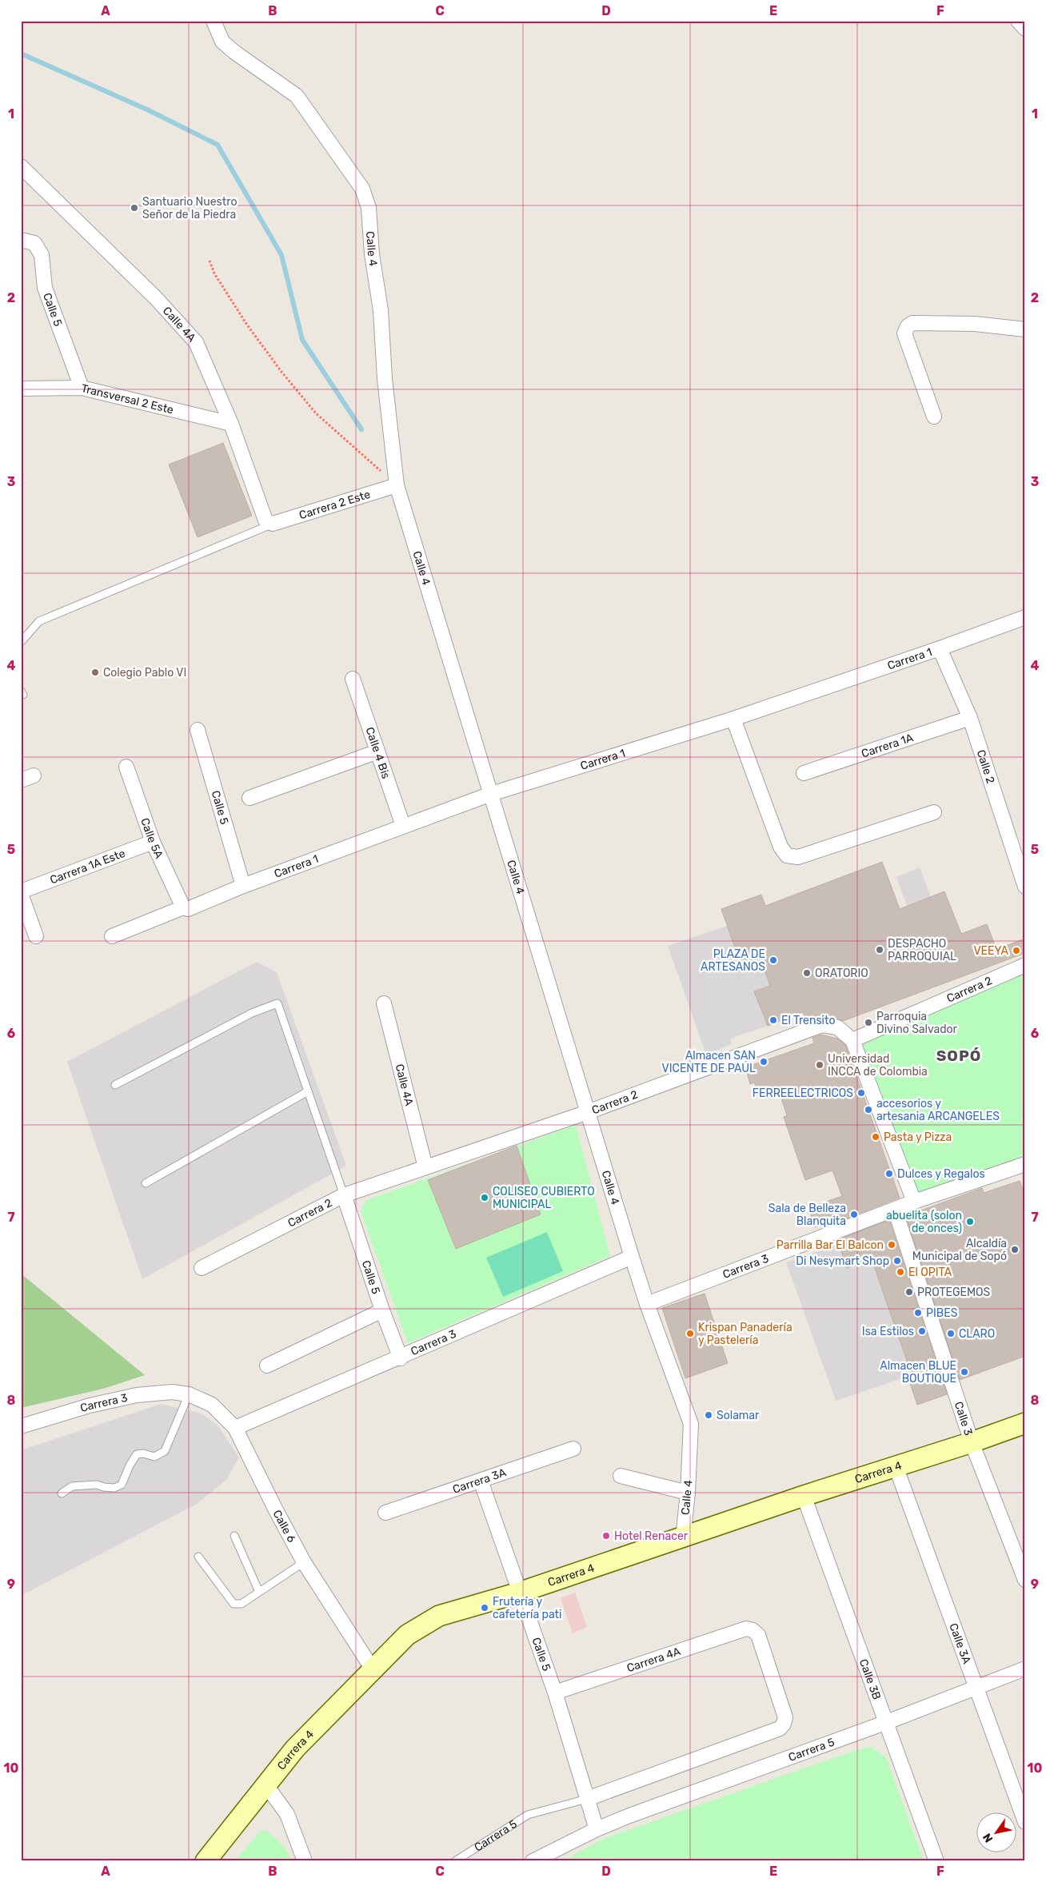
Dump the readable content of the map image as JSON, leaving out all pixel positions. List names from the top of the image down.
{
  "streets": {
    "main road": ["Carrera 4"],
    "street": [
      "Calle 4",
      "Calle 5",
      "Calle 4A",
      "Transversal 2 Este",
      "Carrera 2 Este",
      "Carrera 1",
      "Carrera 1A",
      "Calle 4 Bis",
      "Calle 2",
      "Calle 5A",
      "Carrera 1A Este",
      "Carrera 2",
      "Carrera 3",
      "Calle 3",
      "Carrera 3A",
      "Calle 6",
      "Calle 3A",
      "Carrera 4A",
      "Calle 3B",
      "Carrera 5"
    ]
  },
  "crossings": [
    ["Calle 4", "Carrera 2 Este"],
    ["Calle 4", "Carrera 1"],
    ["Calle 4", "Carrera 2"],
    ["Calle 4", "Carrera 3"],
    ["Calle 4", "Carrera 4"],
    ["Calle 5", "Transversal 2 Este"],
    ["Calle 5", "Carrera 1"],
    ["Calle 5", "Carrera 2"],
    ["Calle 5", "Carrera 3"],
    ["Calle 5", "Carrera 4"],
    ["Calle 5", "Carrera 3A"],
    ["Calle 5", "Carrera 4A"],
    ["Calle 5", "Carrera 5"],
    ["Calle 4A", "Transversal 2 Este"],
    ["Calle 4A", "Carrera 2 Este"],
    ["Calle 4A", "Carrera 2"],
    ["Carrera 1", "Calle 4 Bis"],
    ["Carrera 1", "Calle 2"],
    ["Carrera 1", "Calle 5A"],
    ["Carrera 1A", "Calle 2"],
    ["Calle 5A", "Carrera 1A Este"],
    ["Carrera 3", "Calle 3"],
    ["Carrera 3", "Calle 6"],
    ["Calle 3", "Carrera 4"],
    ["Carrera 4", "Calle 6"],
    ["Carrera 4", "Calle 3A"],
    ["Carrera 4", "Calle 3B"],
    ["Calle 3A", "Carrera 5"],
    ["Carrera 4A", "Carrera 5"],
    ["Calle 3B", "Carrera 5"]
  ],
  "districts": ["SOPÓ"],
  "places": [
    "Santuario Nuestro Señor de la Piedra",
    "Colegio Pablo VI",
    "DESPACHO PARROQUIAL",
    "VEEYA",
    "PLAZA DE ARTESANOS",
    "ORATORIO",
    "El Trensito",
    "Parroquia Divino Salvador",
    "Almacen SAN VICENTE DE PAUL",
    "Universidad INCCA de Colombia",
    "FERREELECTRICOS",
    "accesorios y artesania ARCANGELES",
    "Pasta y Pizza",
    "Dulces y Regalos",
    "COLISEO CUBIERTO MUNICIPAL",
    "Sala de Belleza Blanquita",
    "abuelita (solon de onces)",
    "Parrilla Bar El Balcon",
    "Alcaldía Municipal de Sopó",
    "Di Nesymart Shop",
    "El OPITA",
    "PROTEGEMOS",
    "PIBES",
    "Isa Estilos",
    "Krispan Panadería y Pastelería",
    "CLARO",
    "Almacen BLUE BOUTIQUE",
    "Solamar",
    "Hotel Renacer",
    "Frutería y cafetería pati"
  ],
  "north": "bottom left",
  "grid": {
    "columns": [
      "A",
      "B",
      "C",
      "D",
      "E",
      "F"
    ],
    "rows": [
      "1",
      "2",
      "3",
      "4",
      "5",
      "6",
      "7",
      "8",
      "9",
      "10"
    ]
  }
}
